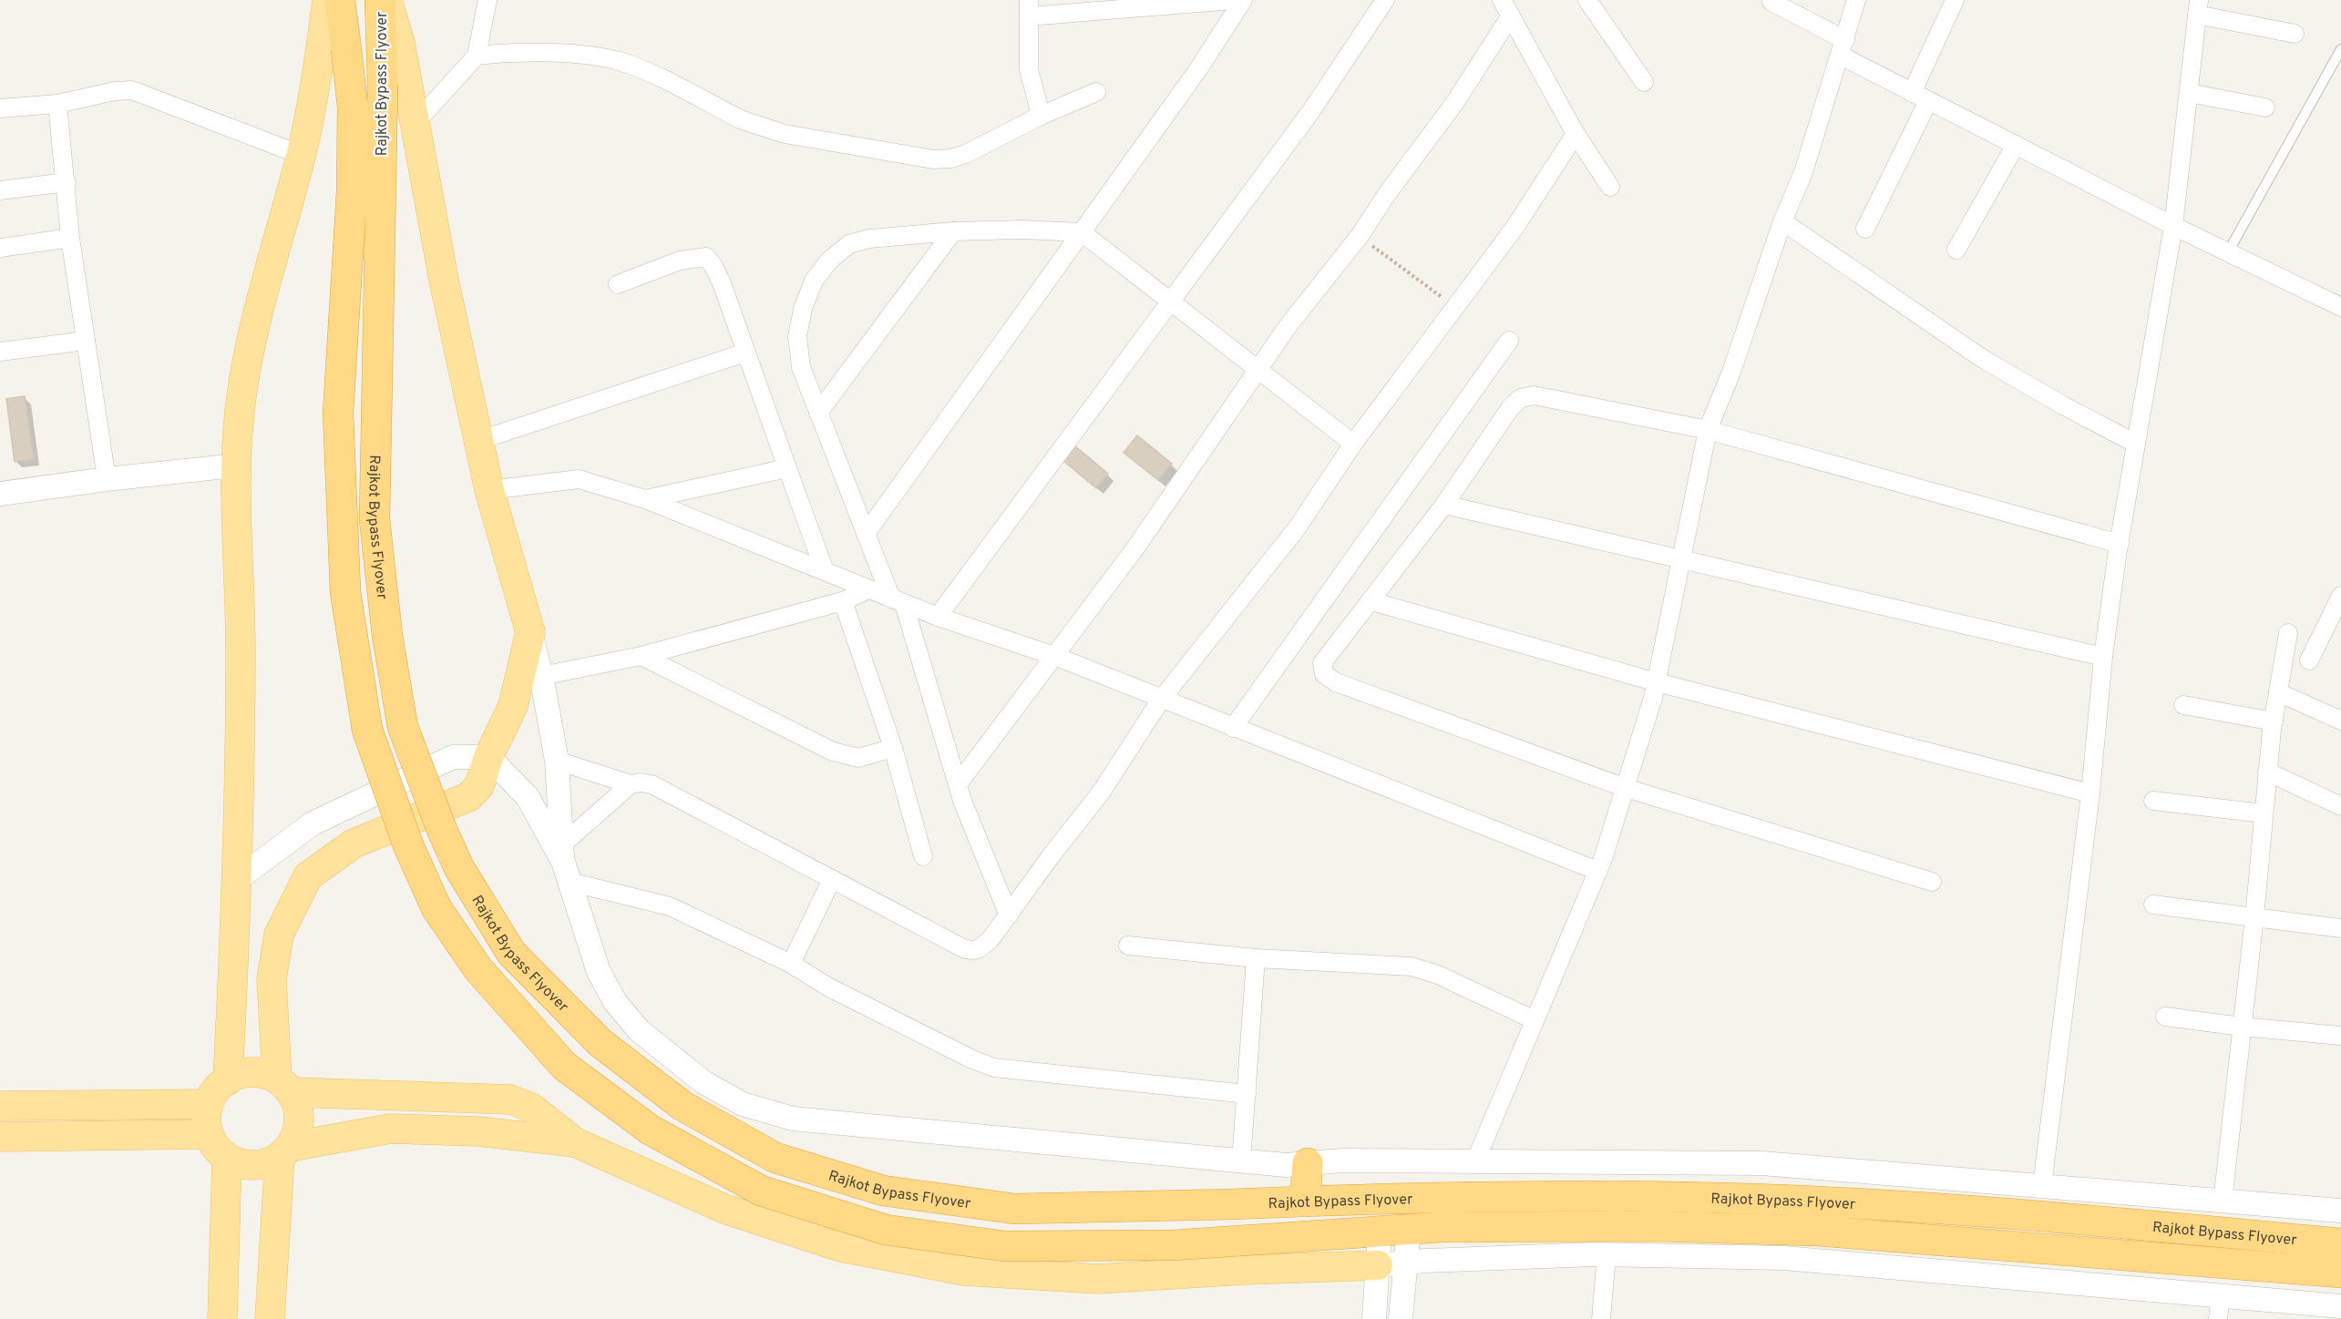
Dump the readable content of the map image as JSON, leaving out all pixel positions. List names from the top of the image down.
{
  "streets": {
    "highway": ["Rajkot Bypass Flyover"]
  }
}
